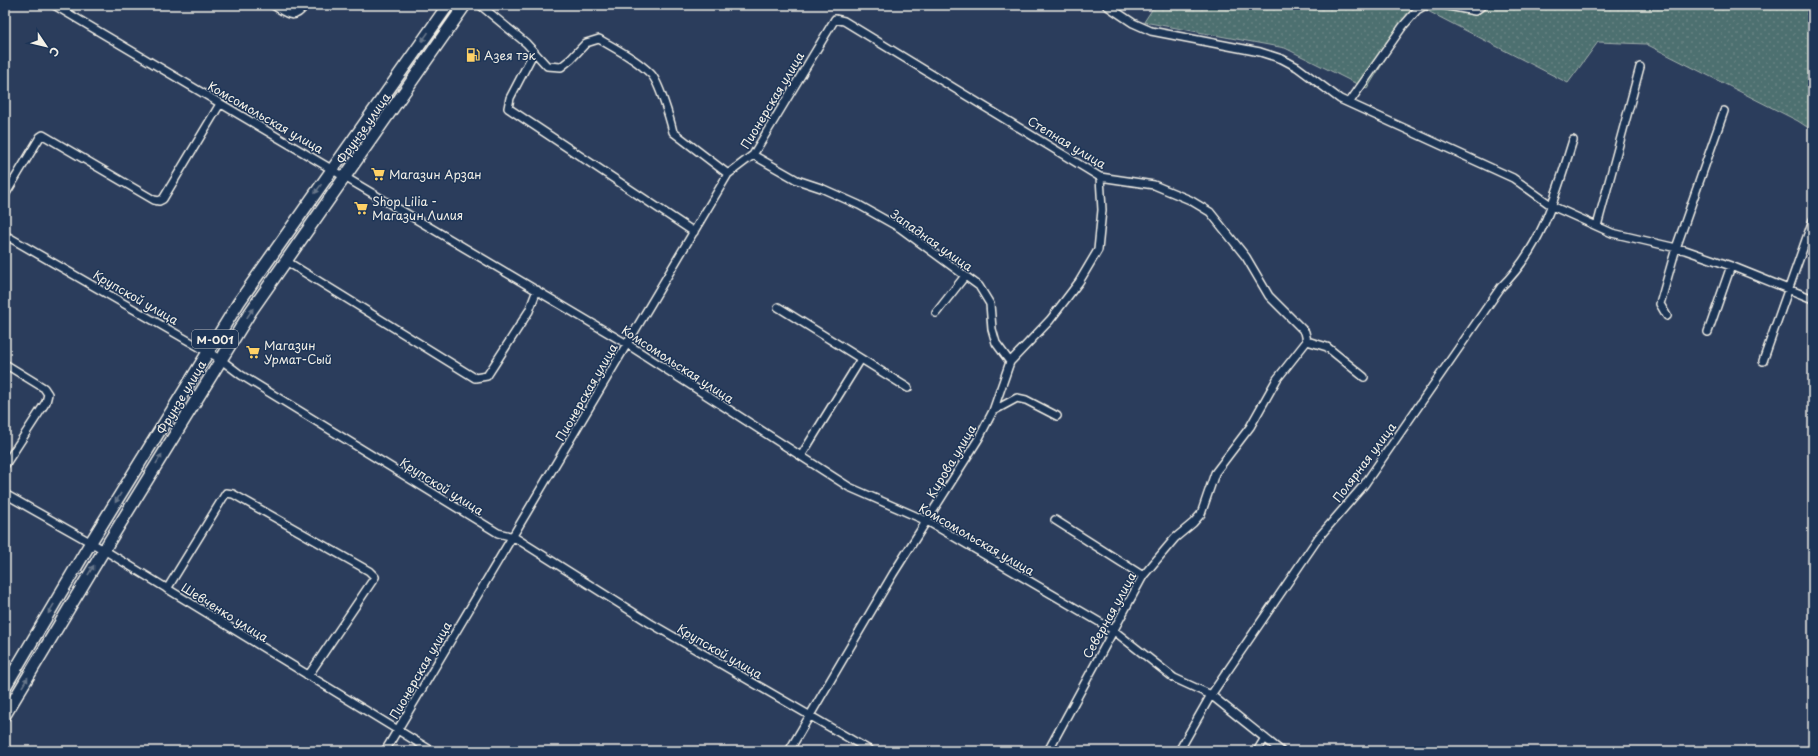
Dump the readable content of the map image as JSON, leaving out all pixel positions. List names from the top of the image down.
{
  "streets": {
    "main road": ["Фрунзе улица", "M-001"],
    "street": [
      "Пионерская улица",
      "Комсомольская улица",
      "Степная улица",
      "Западная улица",
      "Крупской улица",
      "Кирова улица",
      "Полярная улица",
      "Шевченко улица",
      "Северная улица"
    ]
  },
  "crossings": [
    ["Пионерская улица", "Комсомольская улица"],
    ["Пионерская улица", "Степная улица"],
    ["Пионерская улица", "Западная улица"],
    ["Пионерская улица", "Крупской улица"],
    ["Пионерская улица", "Шевченко улица"],
    ["Комсомольская улица", "Фрунзе улица"],
    ["Комсомольская улица", "Кирова улица"],
    ["Комсомольская улица", "Полярная улица"],
    ["Комсомольская улица", "Северная улица"],
    ["Фрунзе улица", "Крупской улица"],
    ["Фрунзе улица", "Шевченко улица"],
    ["Степная улица", "Кирова улица"],
    ["Степная улица", "Северная улица"],
    ["Западная улица", "Кирова улица"],
    ["Крупской улица", "Кирова улица"]
  ],
  "places": {
    "fuel station": ["Азея тэк"],
    "supermarket": ["Магазин Арзан", "Shop Lilia - Магазин Лилия", "Магазин Урмат-Сый"]
  },
  "north": "bottom right"
}
